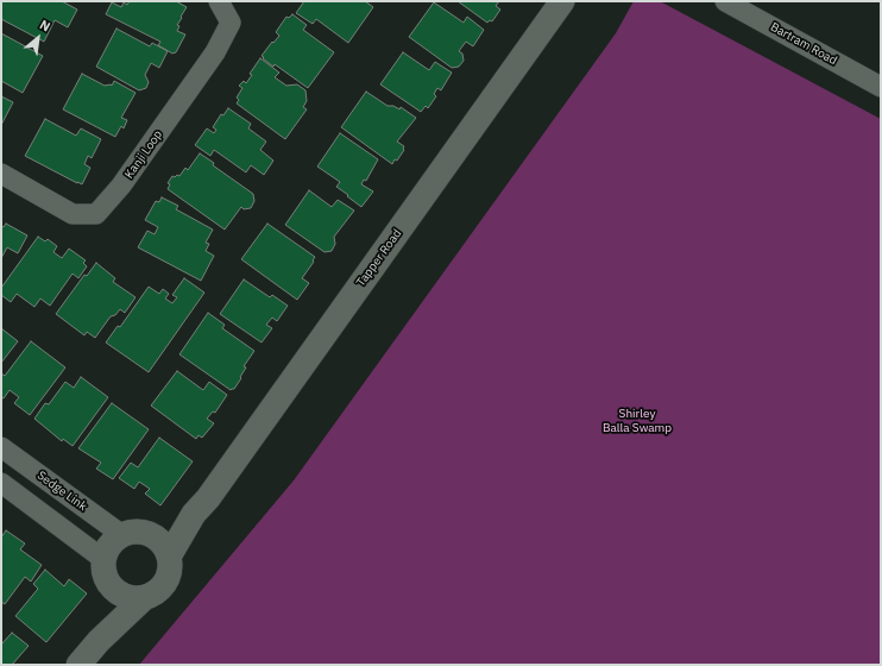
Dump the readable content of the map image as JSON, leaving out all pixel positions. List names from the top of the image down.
{
  "streets": {
    "street": [
      "Bartram Road",
      "Kanji Loop",
      "Tapper Road",
      "Sedge Link"
    ]
  },
  "crossings": [
    ["Tapper Road", "Sedge Link"]
  ],
  "parks": ["Shirley Balla Swamp"],
  "north": "top right"
}
